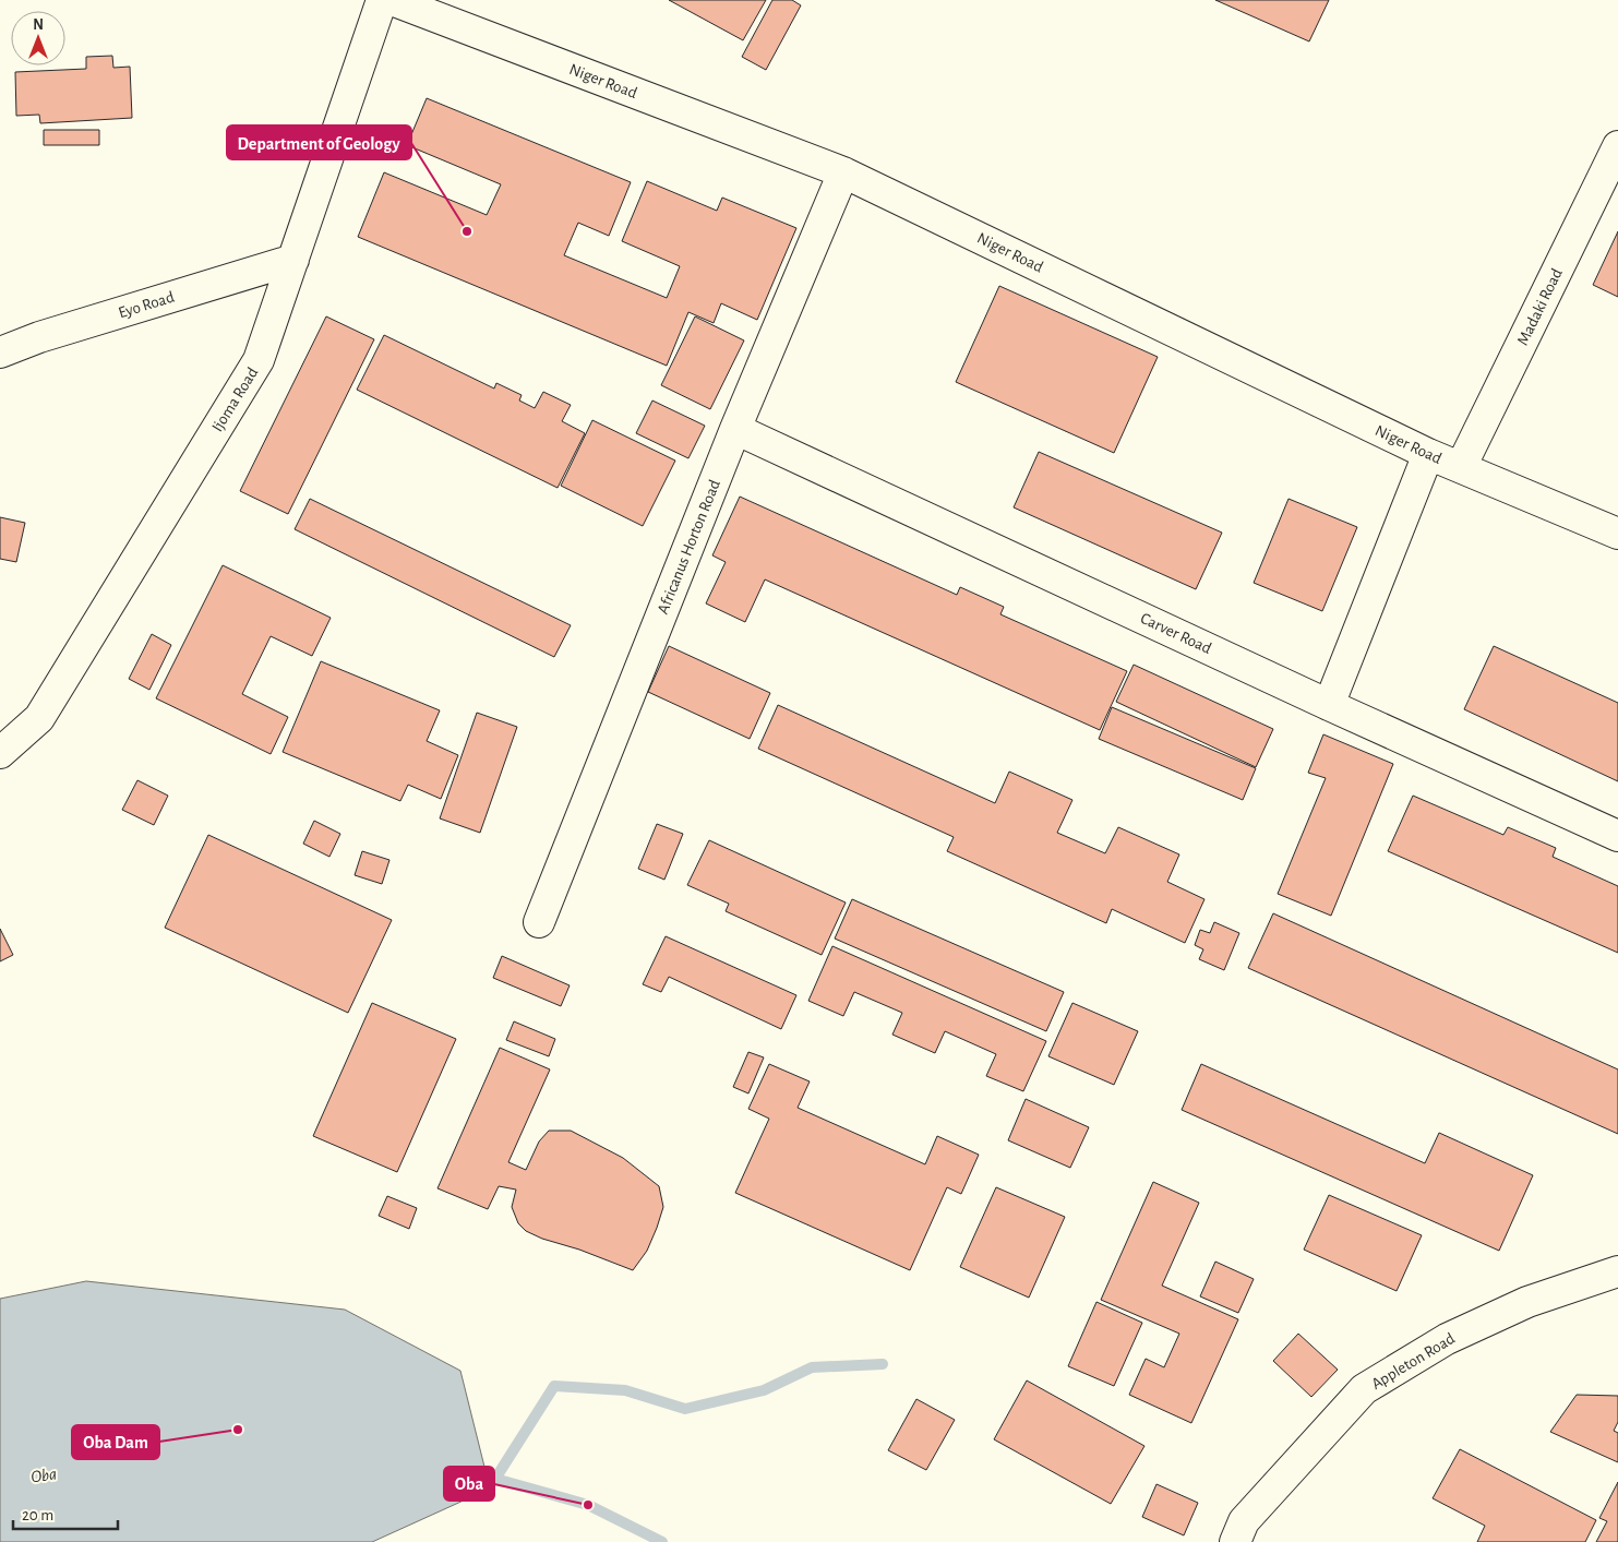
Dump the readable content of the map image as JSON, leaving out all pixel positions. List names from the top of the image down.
{
  "streets": {
    "street": [
      "Niger Road",
      "Eyo Road",
      "Madaki Road",
      "Ijoma Road",
      "Africanus Horton Road",
      "Carver Road",
      "Appleton Road"
    ]
  },
  "crossings": [
    ["Niger Road", "Madaki Road"],
    ["Niger Road", "Africanus Horton Road"],
    ["Eyo Road", "Ijoma Road"],
    ["Africanus Horton Road", "Carver Road"]
  ],
  "water": ["Oba"],
  "places": ["Department of Geology", "Oba Dam", "Oba"],
  "scale_bar": "20 m",
  "north": "top"
}
